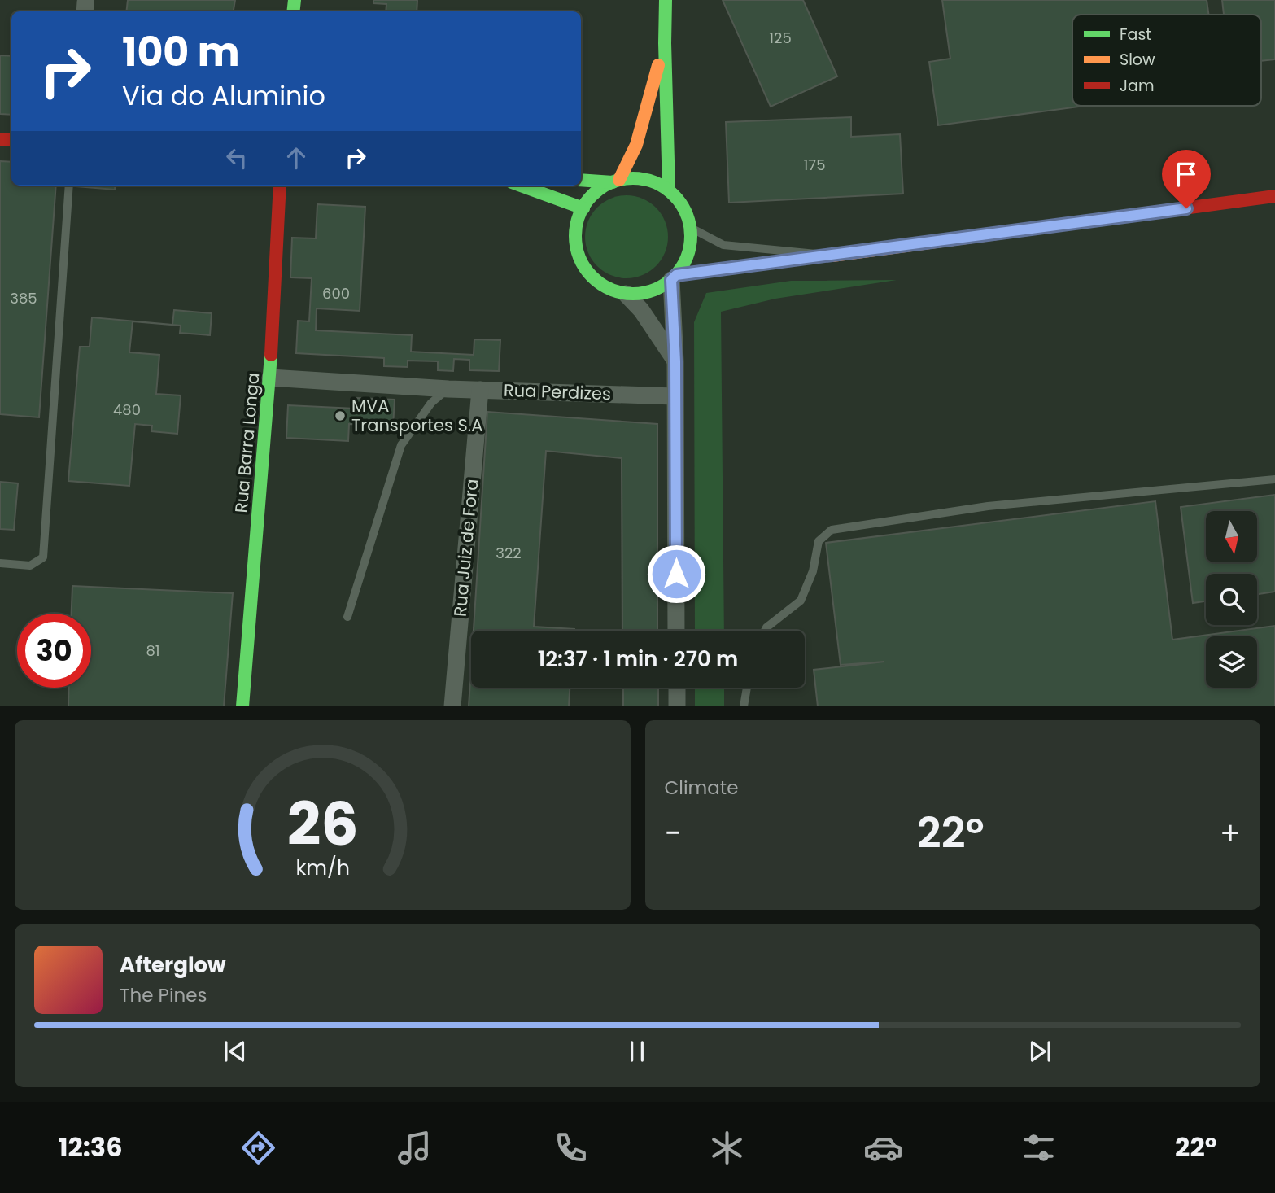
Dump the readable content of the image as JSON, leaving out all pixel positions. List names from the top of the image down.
{
  "streets": {
    "street": ["Rua Perdizes", "Rua Barra Longa", "Rua Juiz de Fora"]
  },
  "crossings": [
    ["Rua Perdizes", "Rua Barra Longa"],
    ["Rua Perdizes", "Rua Juiz de Fora"]
  ],
  "places": ["MVA Transportes S.A"],
  "house_numbers": [
    "125",
    "175",
    "600",
    "385",
    "480",
    "322",
    "81"
  ],
  "legend": ["Fast", "Slow", "Jam"],
  "north": "bottom",
  "page": {
    "turn": ["100 m", "Via do Aluminio"],
    "limit": "30",
    "trip": "12:37 · 1 min · 270 m",
    "tile": "Climate",
    "heat": ["−", "22°", "+"],
    "song": ["Afterglow", "The Pines"],
    "tabs": ["12:36", "22°"],
    "gauge": ["26", "km/h"]
  }
}
